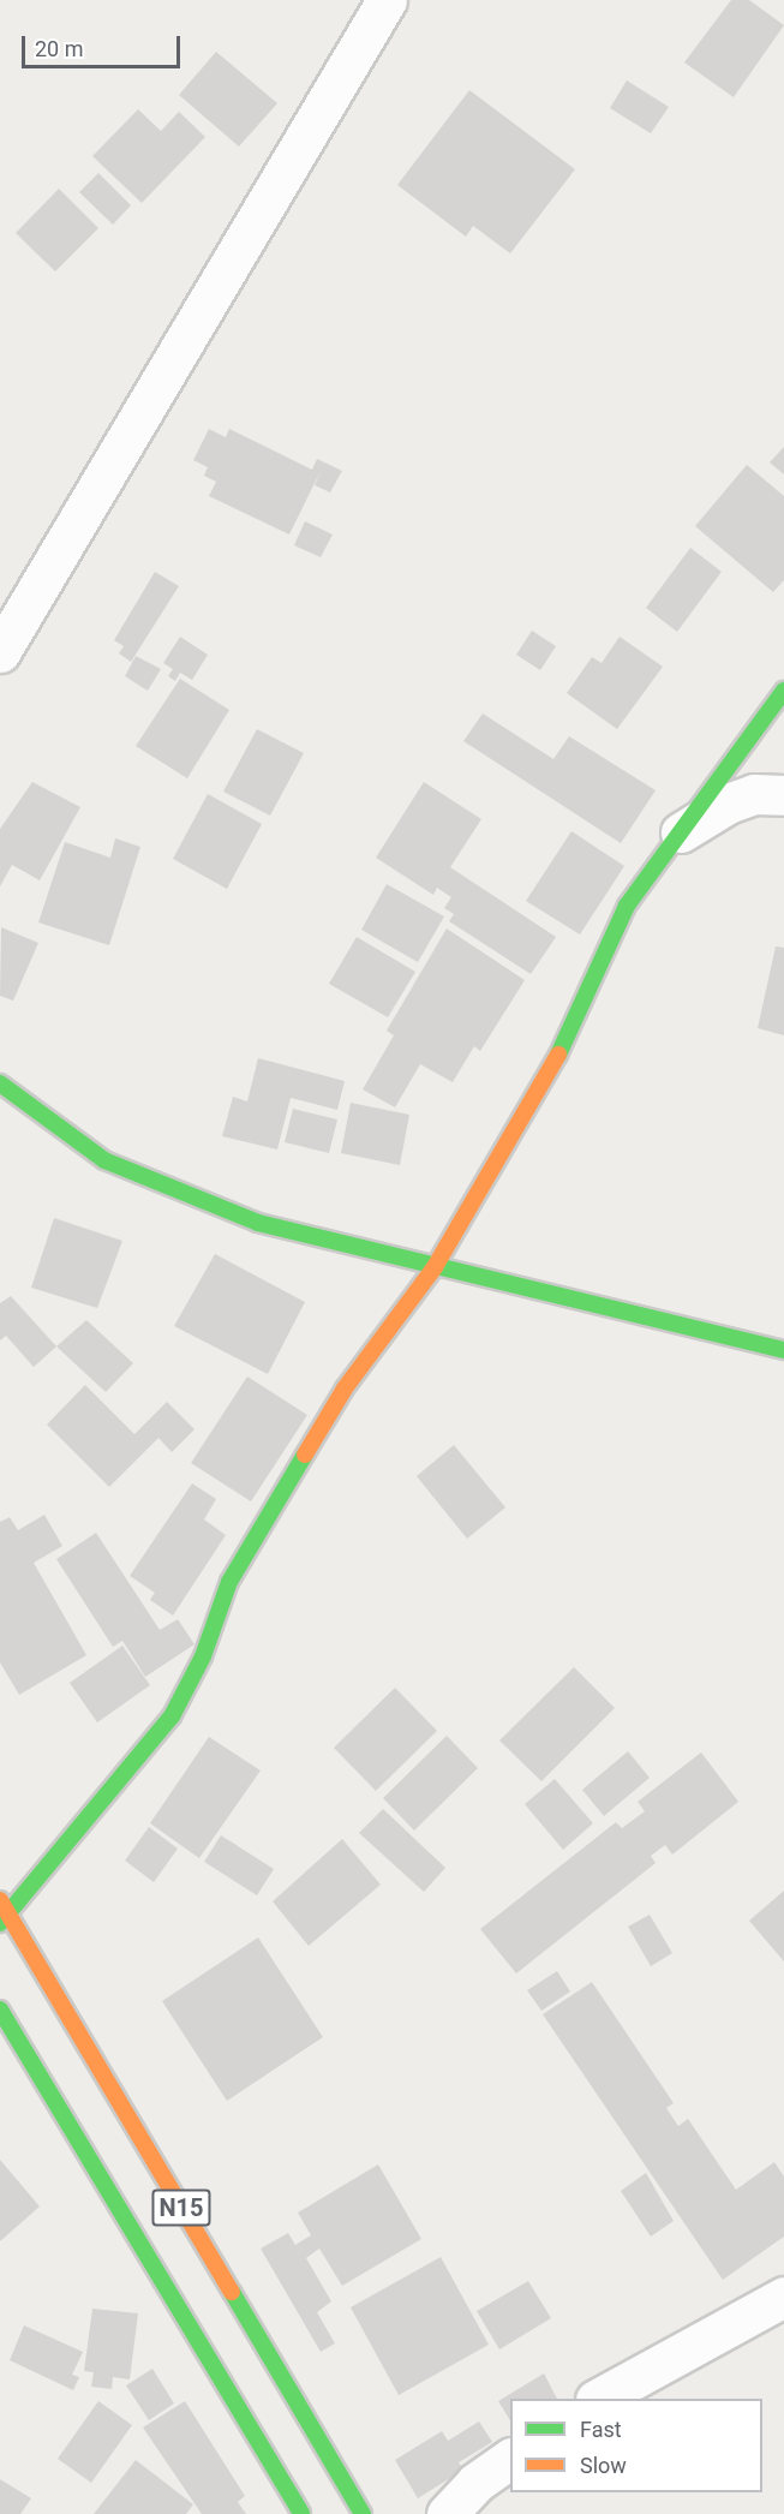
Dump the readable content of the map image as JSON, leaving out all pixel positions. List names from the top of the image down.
{
  "streets": {
    "main road": ["N15"]
  },
  "legend": ["Fast", "Slow"],
  "scale_bar": "20 m"
}
